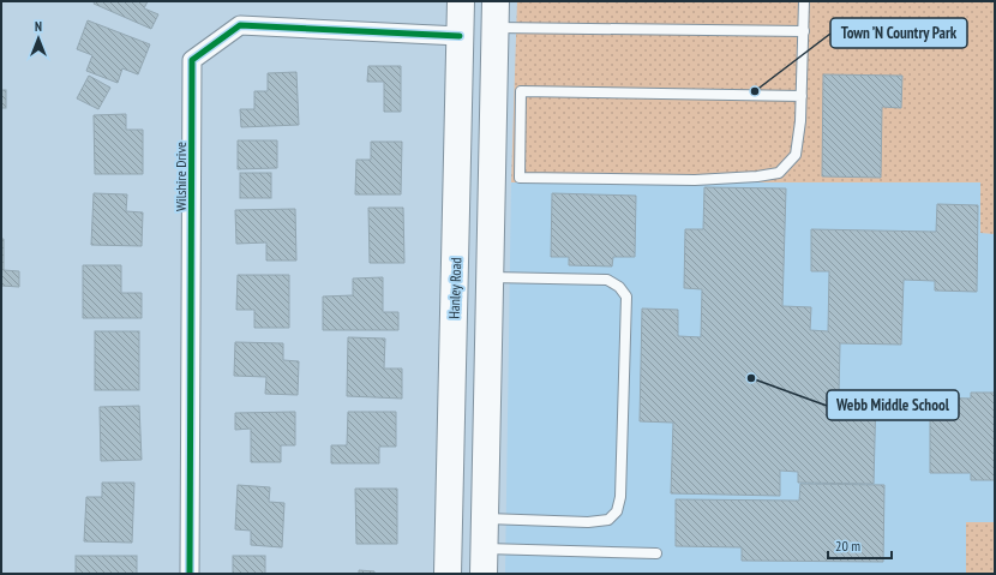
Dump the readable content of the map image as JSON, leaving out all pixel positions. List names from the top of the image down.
{
  "streets": {
    "main road": ["Hanley Road"],
    "street": ["Wilshire Drive"]
  },
  "crossings": [
    ["Wilshire Drive", "Hanley Road"]
  ],
  "places": ["Town ’N Country Park", "Webb Middle School"],
  "scale_bar": "20 m",
  "north": "top"
}
